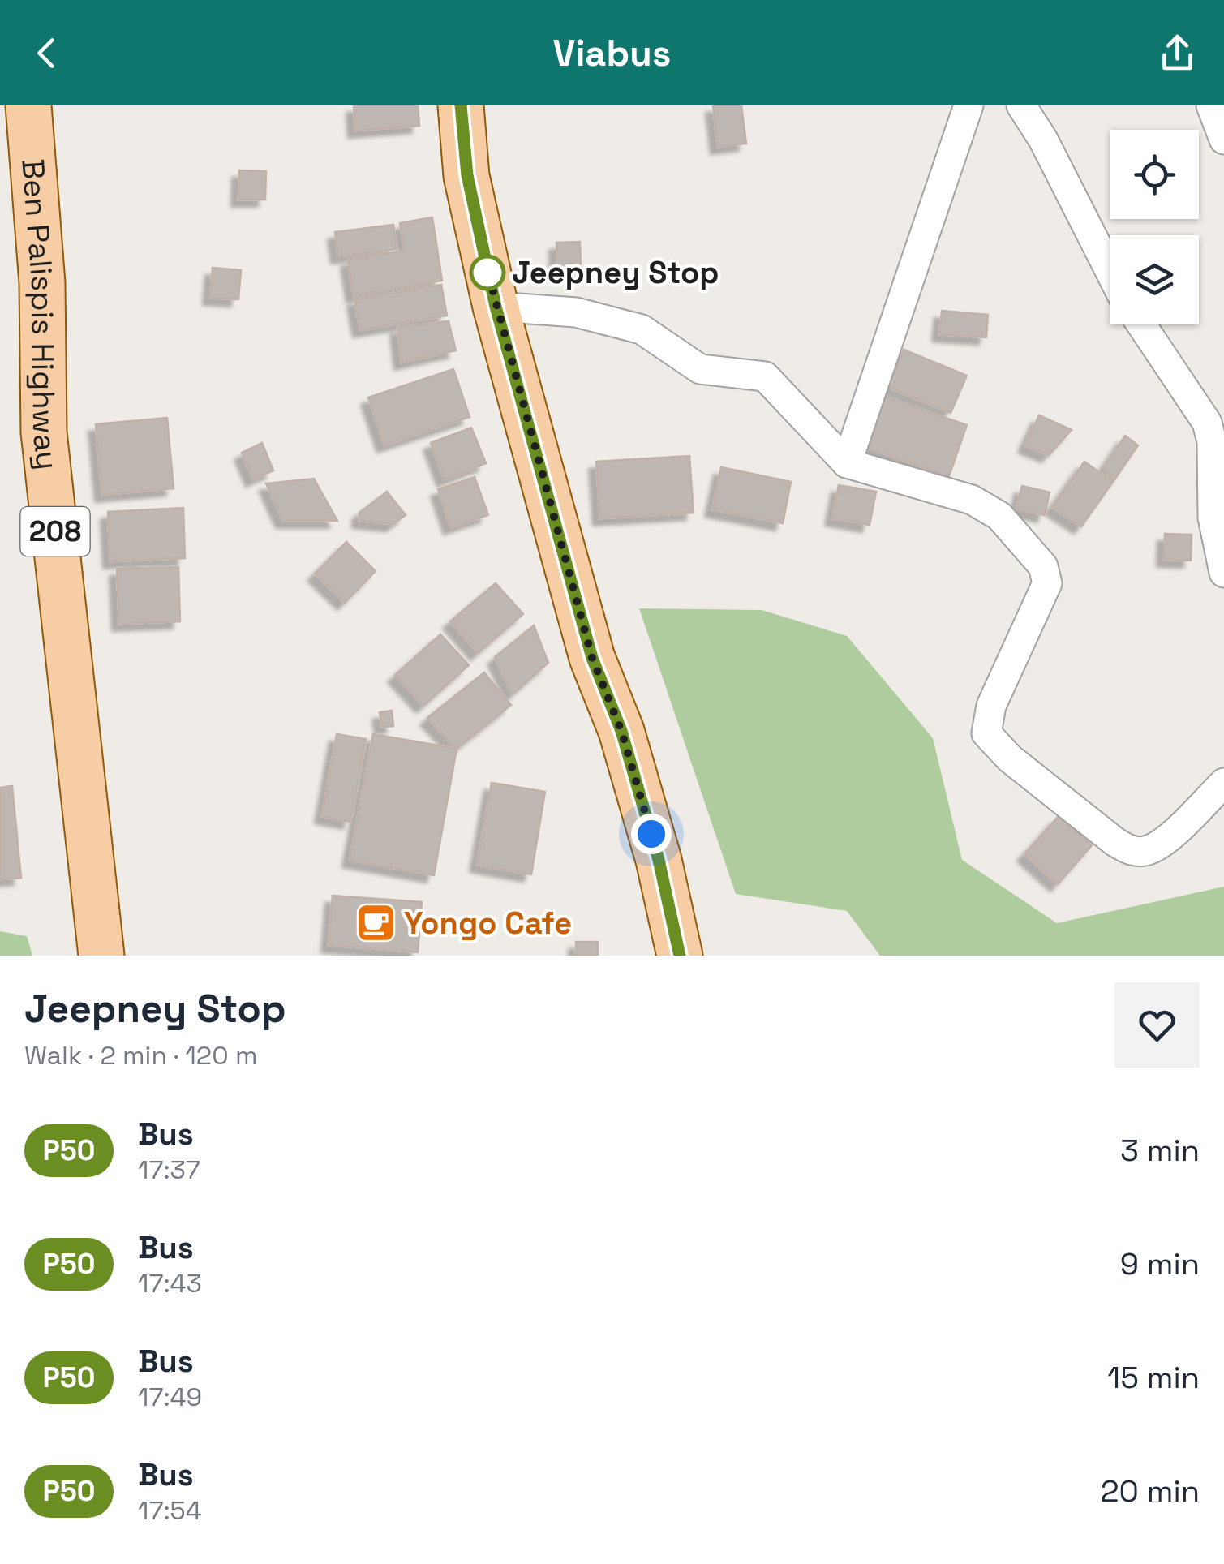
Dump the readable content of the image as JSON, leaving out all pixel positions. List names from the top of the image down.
{
  "streets": {
    "main road": ["Ben Palispis Highway", "208"]
  },
  "places": {
    "other": ["Jeepney Stop"],
    "cafe": ["Yongo Cafe"]
  },
  "lines": ["bus line P50"],
  "page": {
    "header": "Viabus",
    "heading": ["Jeepney Stop", "Walk · 2 min · 120 m"],
    "list": [
      {
        "mark": "P50",
        "name": "Bus",
        "note": "17:37",
        "value": "3 min"
      },
      {
        "mark": "P50",
        "name": "Bus",
        "note": "17:43",
        "value": "9 min"
      },
      {
        "mark": "P50",
        "name": "Bus",
        "note": "17:49",
        "value": "15 min"
      },
      {
        "mark": "P50",
        "name": "Bus",
        "note": "17:54",
        "value": "20 min"
      }
    ]
  }
}
